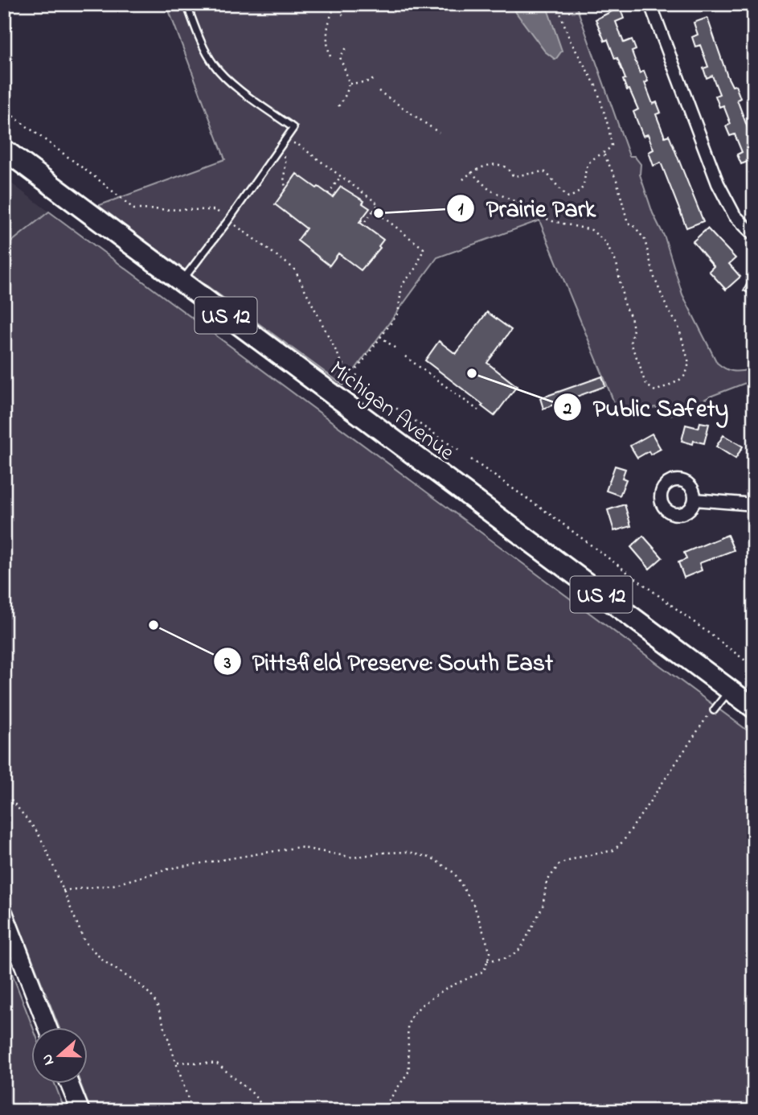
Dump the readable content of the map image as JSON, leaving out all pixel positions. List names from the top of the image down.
{
  "streets": {
    "highway": ["US 12", "Michigan Avenue"]
  },
  "places": ["Prairie Park", "Public Safety", "Pittsfield Preserve: South East"],
  "north": "left"
}
